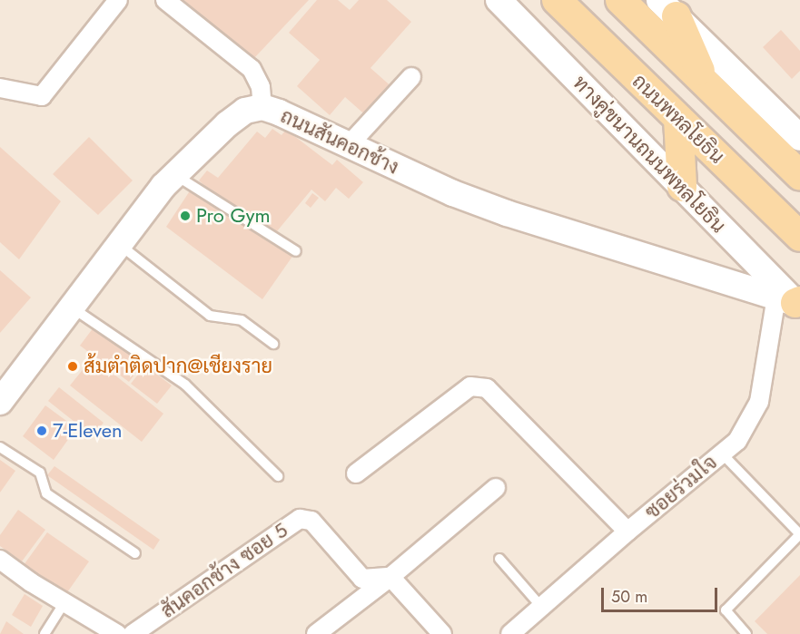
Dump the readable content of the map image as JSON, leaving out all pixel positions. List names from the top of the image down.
{
  "streets": {
    "main road": ["ถนนพหลโยธิน"],
    "street": [
      "ถนนสันคอกช้าง",
      "ทางคู่ขนานถนนพหลโยธิน",
      "ซอยร่วมใจ",
      "สันคอกช้าง ซอย 5"
    ]
  },
  "crossings": [
    ["ถนนสันคอกช้าง", "ทางคู่ขนานถนนพหลโยธิน"],
    ["ถนนสันคอกช้าง", "ซอยร่วมใจ"],
    ["ทางคู่ขนานถนนพหลโยธิน", "ซอยร่วมใจ"]
  ],
  "places": ["Pro Gym", "ส้มตำติดปาก@เชียงราย", "7-Eleven"],
  "scale_bar": "50 m"
}
